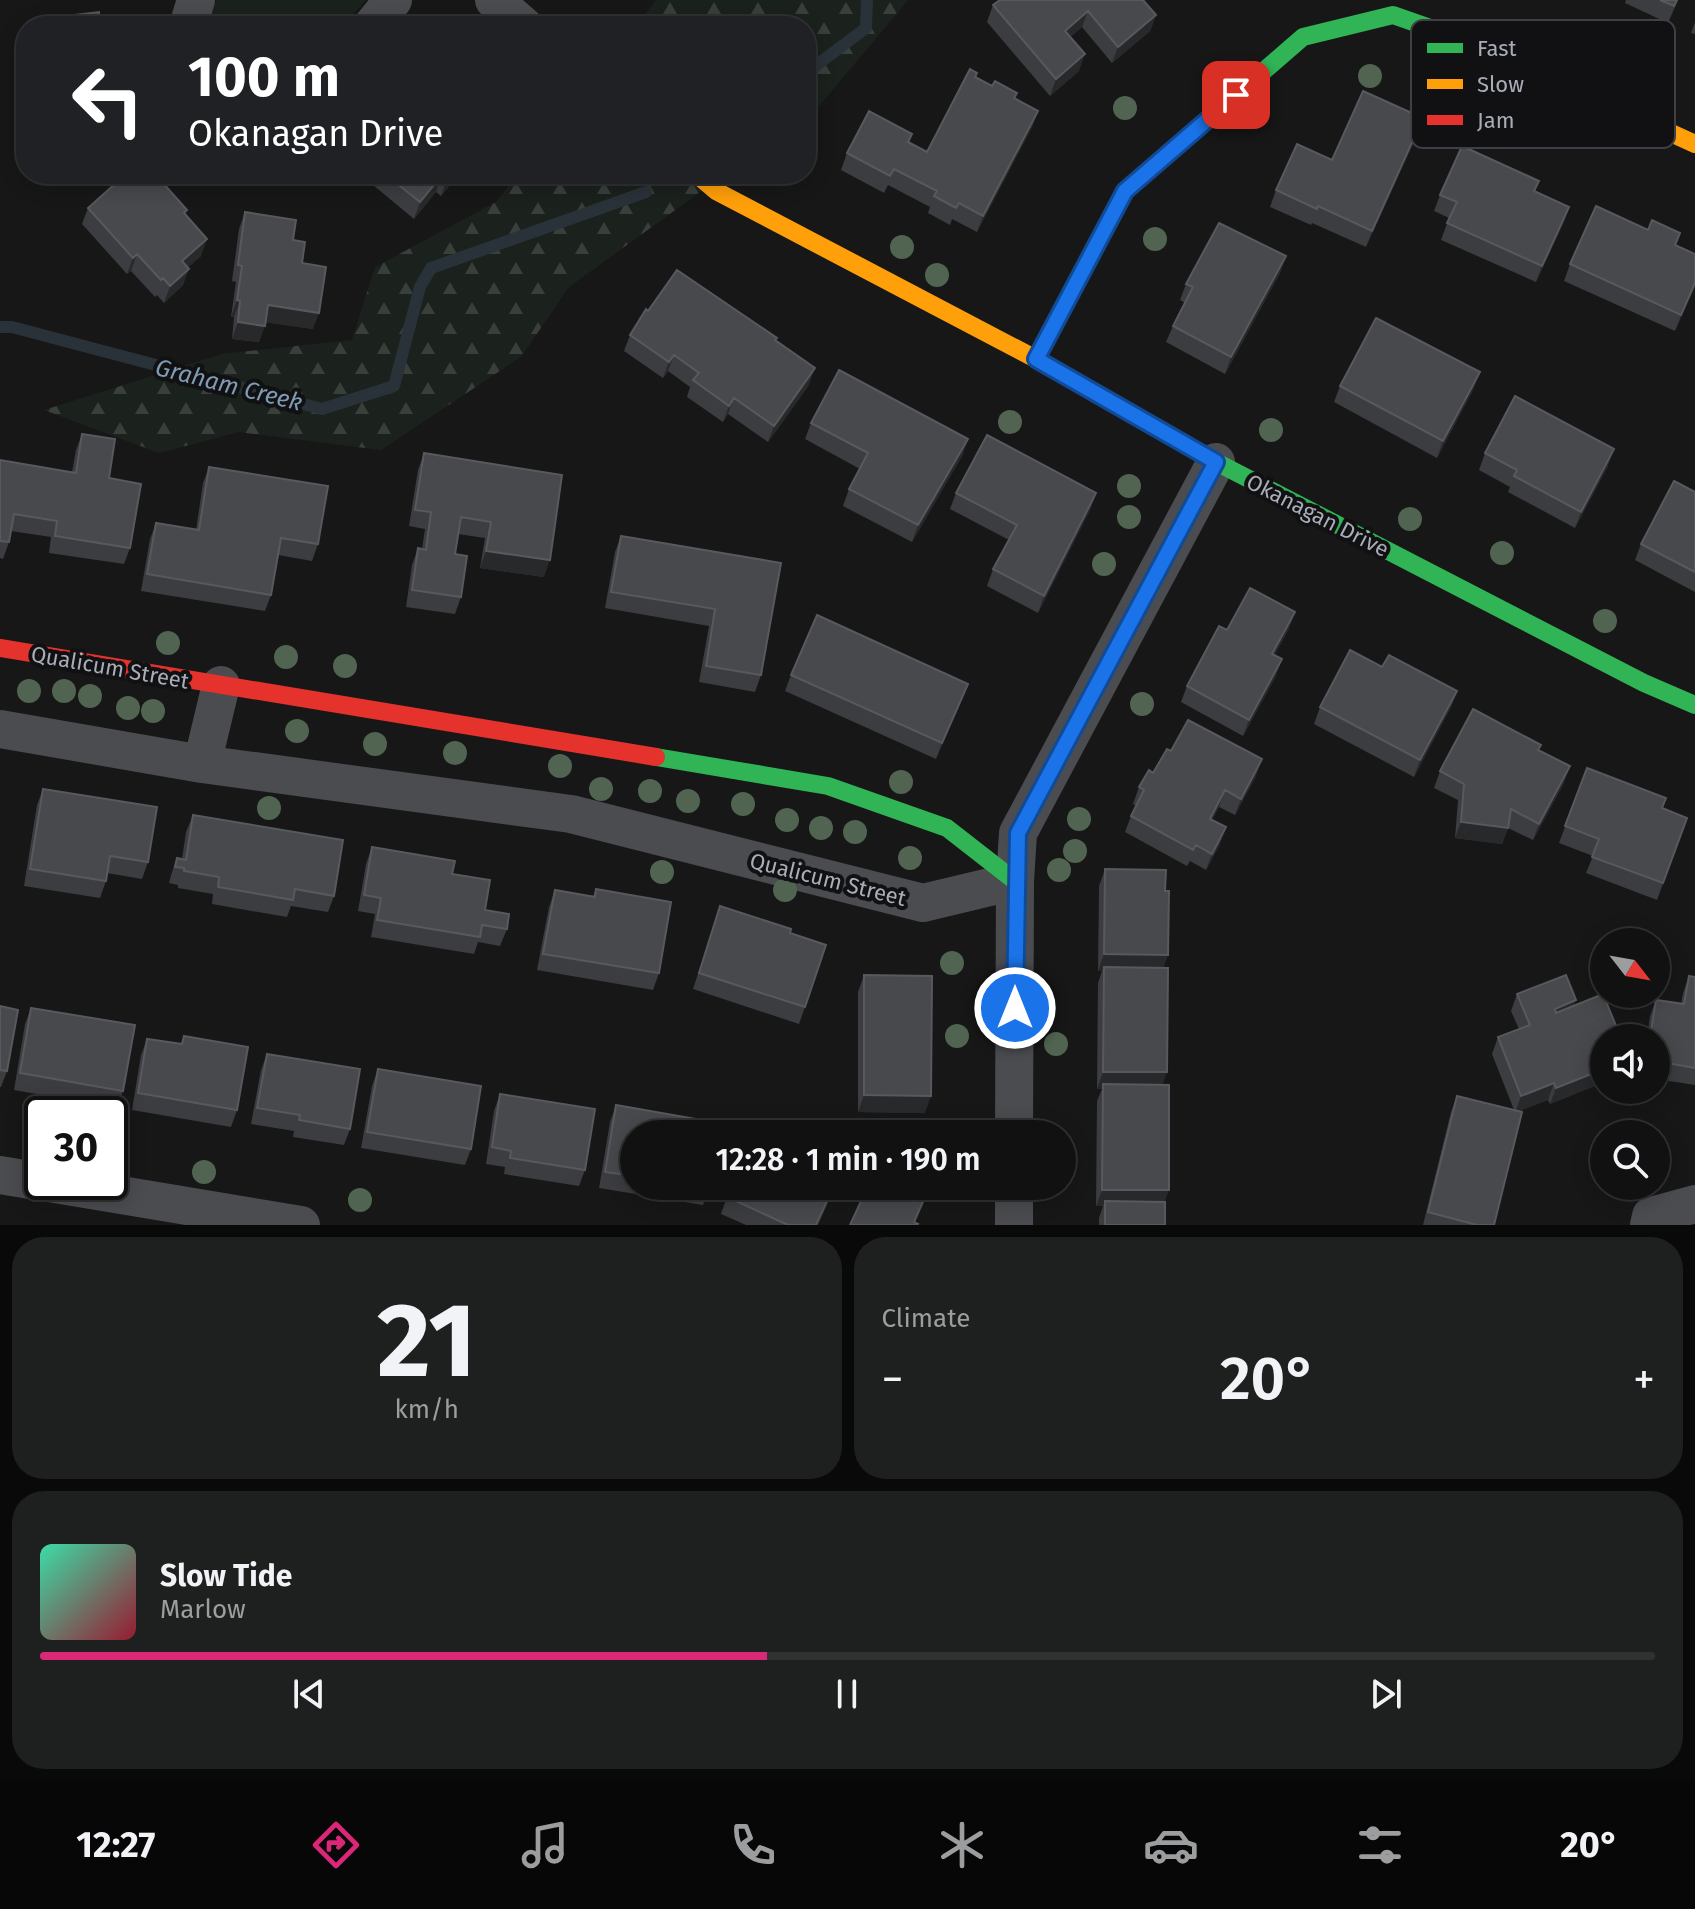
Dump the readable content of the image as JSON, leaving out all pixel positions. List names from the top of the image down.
{
  "streets": {
    "street": ["Okanagan Drive", "Qualicum Street"]
  },
  "water": ["Graham Creek"],
  "legend": ["Fast", "Slow", "Jam"],
  "north": "bottom right",
  "page": {
    "turn": ["100 m", "Okanagan Drive"],
    "limit": "30",
    "trip": "12:28 · 1 min · 190 m",
    "tile": [
      ["21", "km/h"],
      "Climate"
    ],
    "heat": ["−", "20°", "+"],
    "song": ["Slow Tide", "Marlow"],
    "tabs": ["12:27", "20°"]
  }
}
